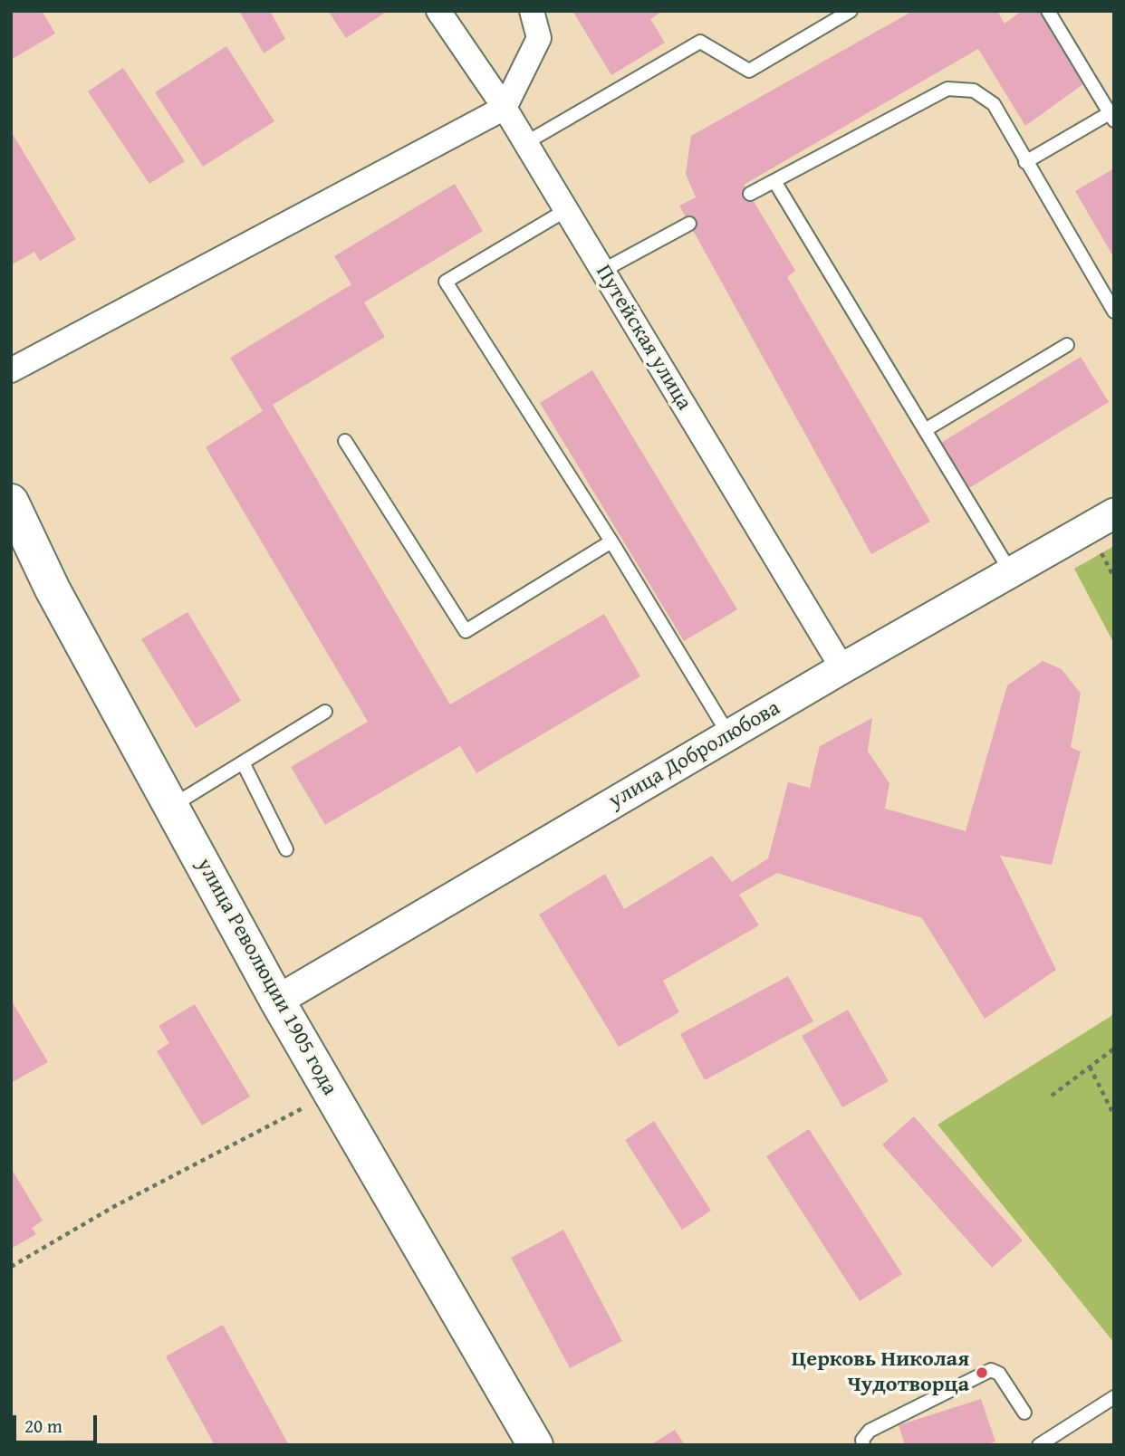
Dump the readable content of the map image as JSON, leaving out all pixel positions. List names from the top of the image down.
{
  "streets": {
    "main road": ["улица Революции 1905 года"],
    "street": ["Путейская улица", "улица Добролюбова"]
  },
  "crossings": [
    ["Путейская улица", "улица Добролюбова"],
    ["улица Добролюбова", "улица Революции 1905 года"]
  ],
  "places": ["Церковь Николая Чудотворца"],
  "scale_bar": "20 m"
}
